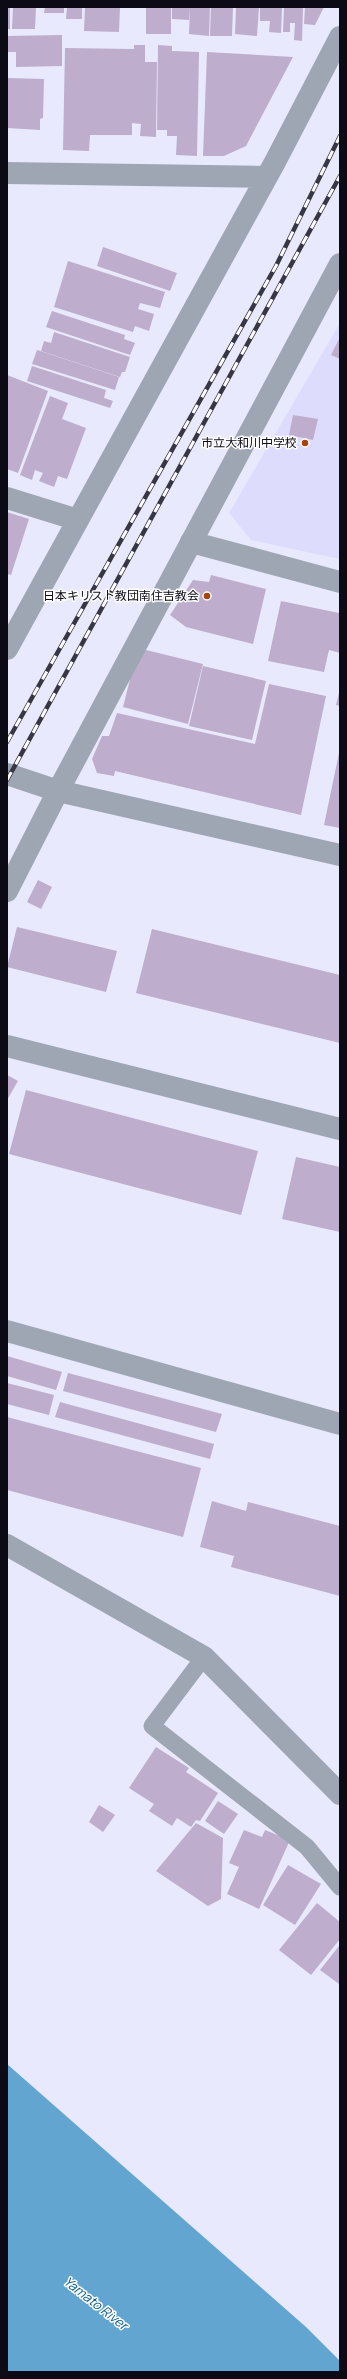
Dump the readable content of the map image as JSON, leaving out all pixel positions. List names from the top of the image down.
{
  "water": ["Yamato River"],
  "places": ["市立大和川中学校", "日本キリスト教団南住吉教会"]
}
